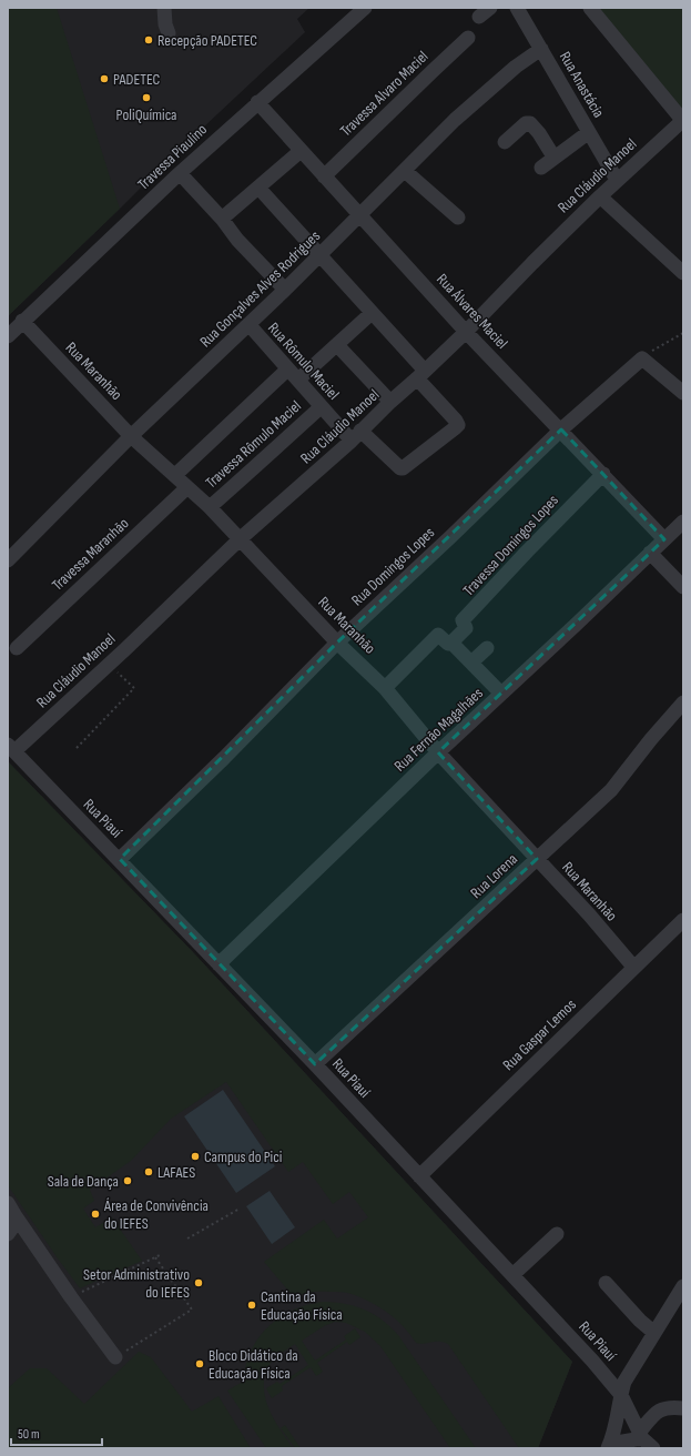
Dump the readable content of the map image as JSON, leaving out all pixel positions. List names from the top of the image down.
{
  "streets": {
    "street": [
      "Rua Anastácia",
      "Travessa Alvaro Maciel",
      "Travessa Piaulino",
      "Rua Cláudio Manoel",
      "Rua Gonçalves Alves Rodrigues",
      "Rua Álvares Maciel",
      "Rua Rômulo Maciel",
      "Rua Maranhão",
      "Travessa Rômulo Maciel",
      "Travessa Domingos Lopes",
      "Travessa Maranhão",
      "Rua Domingos Lopes",
      "Rua Fernão Magalhães",
      "Rua Piauí",
      "Rua Lorena",
      "Rua Gaspar Lemos"
    ]
  },
  "crossings": [
    ["Rua Anastácia", "Rua Cláudio Manoel"],
    ["Rua Anastácia", "Rua Gonçalves Alves Rodrigues"],
    ["Travessa Alvaro Maciel", "Rua Álvares Maciel"],
    ["Travessa Piaulino", "Rua Álvares Maciel"],
    ["Travessa Piaulino", "Rua Maranhão"],
    ["Rua Cláudio Manoel", "Rua Álvares Maciel"],
    ["Rua Cláudio Manoel", "Rua Rômulo Maciel"],
    ["Rua Cláudio Manoel", "Rua Maranhão"],
    ["Rua Cláudio Manoel", "Rua Piauí"],
    ["Rua Gonçalves Alves Rodrigues", "Rua Álvares Maciel"],
    ["Rua Gonçalves Alves Rodrigues", "Rua Rômulo Maciel"],
    ["Rua Gonçalves Alves Rodrigues", "Rua Maranhão"],
    ["Rua Álvares Maciel", "Travessa Domingos Lopes"],
    ["Rua Álvares Maciel", "Rua Domingos Lopes"],
    ["Rua Álvares Maciel", "Rua Fernão Magalhães"],
    ["Rua Rômulo Maciel", "Travessa Rômulo Maciel"],
    ["Rua Maranhão", "Travessa Rômulo Maciel"],
    ["Rua Maranhão", "Travessa Maranhão"],
    ["Rua Maranhão", "Rua Domingos Lopes"],
    ["Rua Maranhão", "Rua Fernão Magalhães"],
    ["Rua Maranhão", "Rua Lorena"],
    ["Rua Maranhão", "Rua Gaspar Lemos"],
    ["Rua Domingos Lopes", "Rua Piauí"],
    ["Rua Fernão Magalhães", "Rua Piauí"],
    ["Rua Piauí", "Rua Lorena"],
    ["Rua Piauí", "Rua Gaspar Lemos"]
  ],
  "places": [
    "Recepção PADETEC",
    "PADETEC",
    "PoliQuímica",
    "Campus do Pici",
    "LAFAES",
    "Sala de Dança",
    "Área de Convivência do IEFES",
    "Setor Administrativo do IEFES",
    "Cantina da Educação Física",
    "Bloco Didático da Educação Física"
  ],
  "scale_bar": "50 m"
}
